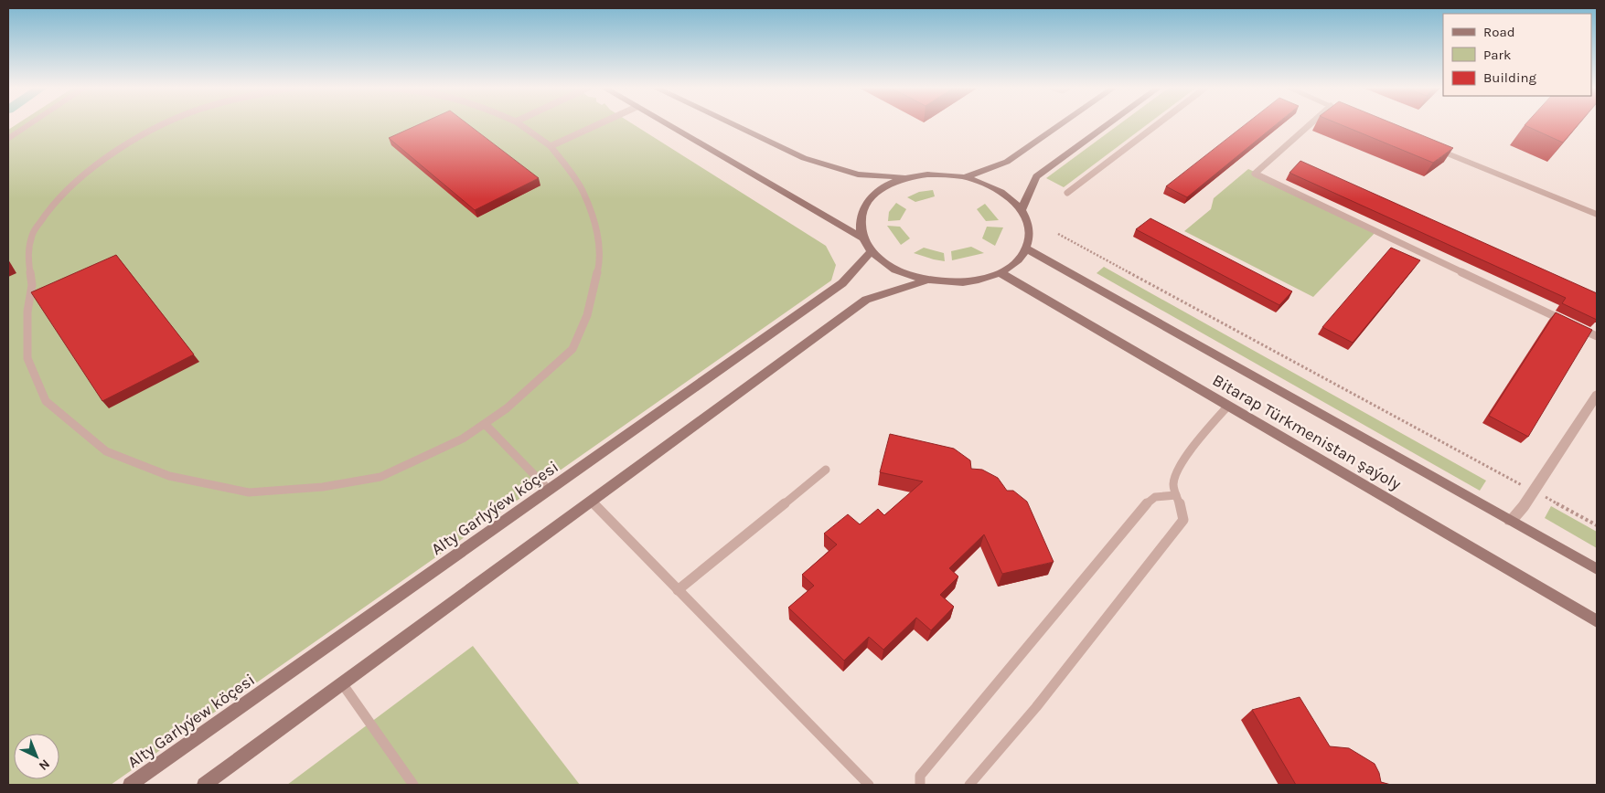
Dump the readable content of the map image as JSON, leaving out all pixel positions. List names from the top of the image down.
{
  "streets": {
    "main road": ["Bitarap Türkmenistan şaýoly", "Alty Garlyýew köçesi"]
  },
  "crossings": [
    ["Bitarap Türkmenistan şaýoly", "Alty Garlyýew köçesi"]
  ],
  "legend": ["Road", "Park", "Building"],
  "north": "bottom right"
}
